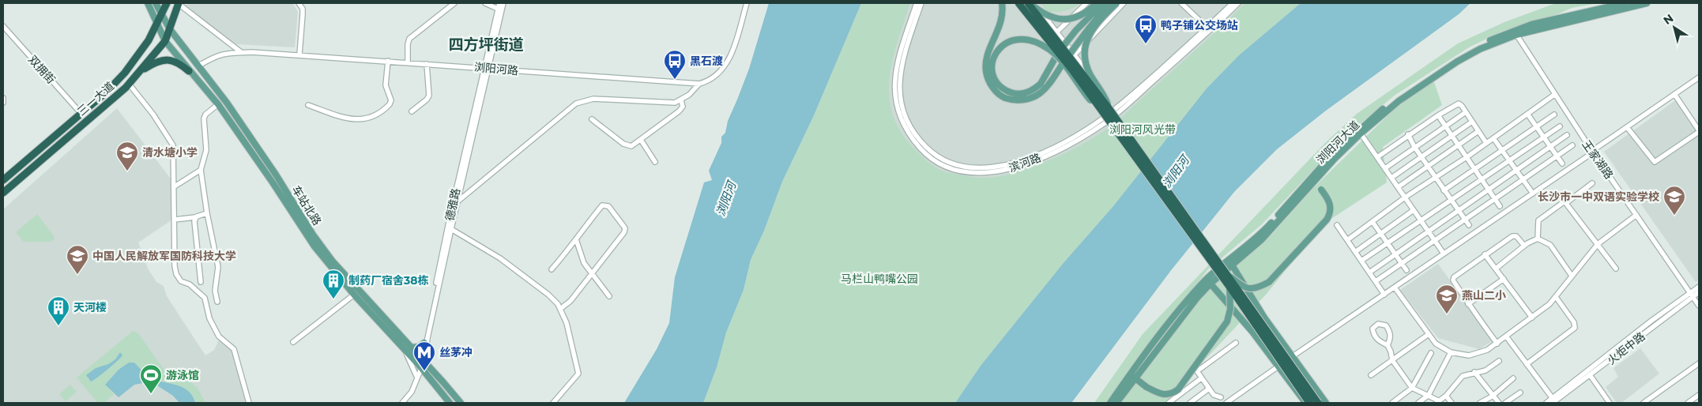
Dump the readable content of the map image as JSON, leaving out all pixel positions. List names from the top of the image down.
{
  "streets": {
    "highway": ["三一大道"],
    "main road": ["浏阳河大道", "车站北路"],
    "street": [
      "浏阳河路",
      "双拥街",
      "王家湖路",
      "滨河路",
      "德雅路",
      "火炬中路"
    ]
  },
  "crossings": [
    ["浏阳河路", "德雅路"],
    ["浏阳河路", "车站北路"],
    ["双拥街", "三一大道"],
    ["三一大道", "车站北路"],
    ["浏阳河大道", "王家湖路"],
    ["王家湖路", "火炬中路"],
    ["德雅路", "车站北路"]
  ],
  "districts": ["四方坪街道"],
  "water": ["浏阳河"],
  "parks": ["浏阳河风光带", "马栏山鸭嘴公园"],
  "places": {
    "bus stop": ["鸭子铺公交场站", "黑石渡"],
    "school or university": [
      "清水塘小学",
      "长沙市一中双语实验学校",
      "中国人民解放军国防科技大学",
      "燕山二小"
    ],
    "building": ["制药厂宿舍38栋", "天河楼"],
    "metro station": ["丝茅冲"],
    "sports": ["游泳馆"]
  },
  "north": "top left"
}
